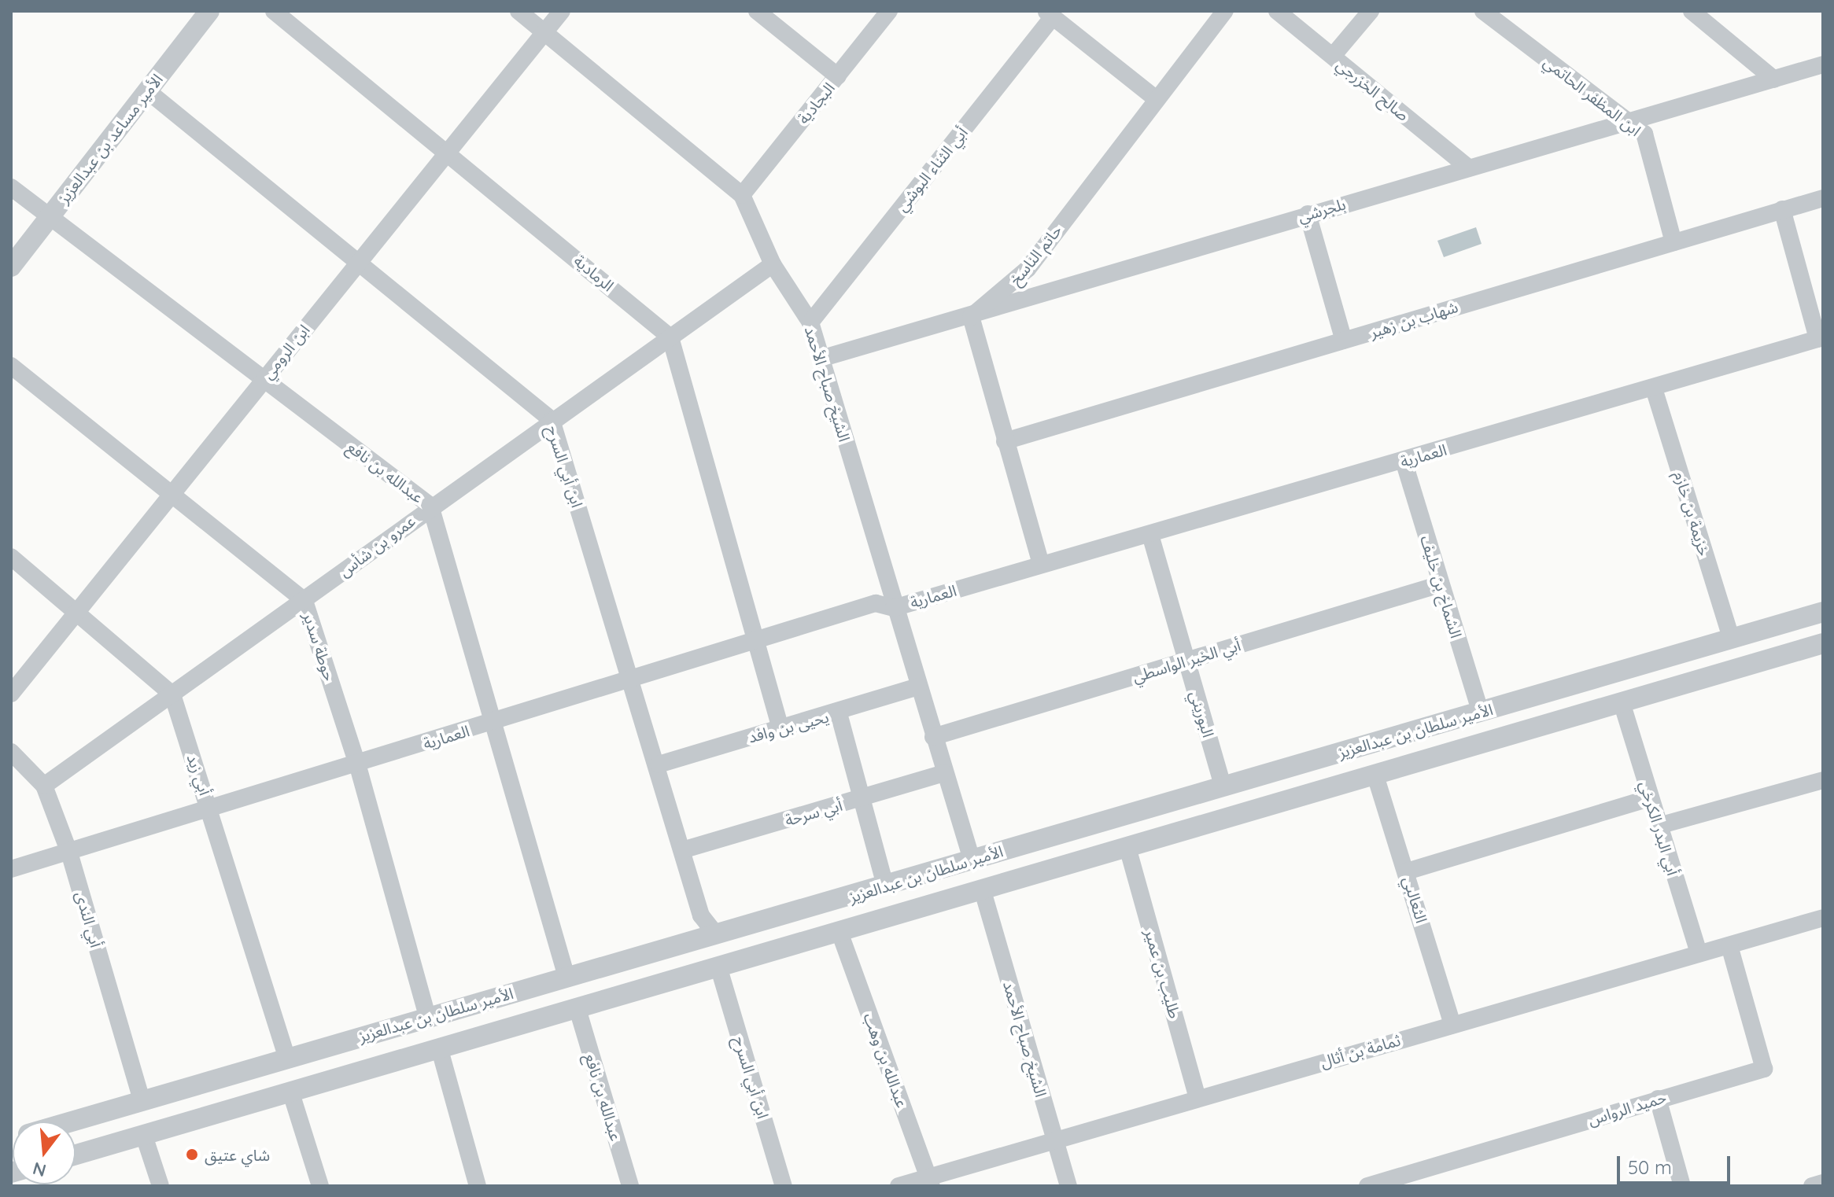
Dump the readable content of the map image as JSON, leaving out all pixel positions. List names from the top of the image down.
{
  "streets": {
    "street": [
      "صالح الخزرجي",
      "ابن المظفر الحاتمي",
      "البجادية",
      "الأمير مساعد بن عبدالعزيز",
      "أبي الثناء البوشي",
      "بلجرشي",
      "حاتم الناسخ",
      "الرمادية",
      "شهاب بن زهير",
      "ابن الرومي",
      "الشيخ صباح الأحمد",
      "العمارية",
      "ابن أبي السرح",
      "عبدالله بن نافع",
      "خزيمة بن خازم",
      "عمرو بن شأس",
      "الشماخ بن خليف",
      "حوطة سدير",
      "أبي الخير الواسطي",
      "البوريني",
      "يحيى بن وافد",
      "الأمير سلطان بن عبدالعزيز",
      "أبي زيد",
      "أبي سرحة",
      "أبي البدر الكرخي",
      "الثعالبي",
      "أبي الندى",
      "طليب بن عمير",
      "ثمامة بن أثال",
      "عبدالله بن وهب",
      "حميد الرواس"
    ]
  },
  "crossings": [
    ["صالح الخزرجي", "بلجرشي"],
    ["ابن المظفر الحاتمي", "بلجرشي"],
    ["ابن المظفر الحاتمي", "شهاب بن زهير"],
    ["البجادية", "الشيخ صباح الأحمد"],
    ["الأمير مساعد بن عبدالعزيز", "ابن أبي السرح"],
    ["الأمير مساعد بن عبدالعزيز", "عبدالله بن نافع"],
    ["أبي الثناء البوشي", "الشيخ صباح الأحمد"],
    ["بلجرشي", "حاتم الناسخ"],
    ["بلجرشي", "الشيخ صباح الأحمد"],
    ["الرمادية", "ابن الرومي"],
    ["الرمادية", "عمرو بن شأس"],
    ["ابن الرومي", "الشيخ صباح الأحمد"],
    ["ابن الرومي", "ابن أبي السرح"],
    ["ابن الرومي", "عبدالله بن نافع"],
    ["ابن الرومي", "حوطة سدير"],
    ["الشيخ صباح الأحمد", "العمارية"],
    ["الشيخ صباح الأحمد", "عمرو بن شأس"],
    ["الشيخ صباح الأحمد", "أبي الخير الواسطي"],
    ["الشيخ صباح الأحمد", "يحيى بن وافد"],
    ["الشيخ صباح الأحمد", "الأمير سلطان بن عبدالعزيز"],
    ["الشيخ صباح الأحمد", "أبي سرحة"],
    ["الشيخ صباح الأحمد", "ثمامة بن أثال"],
    ["العمارية", "ابن أبي السرح"],
    ["العمارية", "عبدالله بن نافع"],
    ["العمارية", "خزيمة بن خازم"],
    ["العمارية", "الشماخ بن خليف"],
    ["العمارية", "حوطة سدير"],
    ["العمارية", "البوريني"],
    ["العمارية", "أبي زيد"],
    ["العمارية", "أبي الندى"],
    ["ابن أبي السرح", "عمرو بن شأس"],
    ["ابن أبي السرح", "يحيى بن وافد"],
    ["ابن أبي السرح", "الأمير سلطان بن عبدالعزيز"],
    ["ابن أبي السرح", "أبي سرحة"],
    ["عبدالله بن نافع", "عمرو بن شأس"],
    ["عبدالله بن نافع", "الأمير سلطان بن عبدالعزيز"],
    ["خزيمة بن خازم", "الأمير سلطان بن عبدالعزيز"],
    ["عمرو بن شأس", "حوطة سدير"],
    ["عمرو بن شأس", "أبي زيد"],
    ["عمرو بن شأس", "أبي الندى"],
    ["الشماخ بن خليف", "أبي الخير الواسطي"],
    ["الشماخ بن خليف", "الأمير سلطان بن عبدالعزيز"],
    ["حوطة سدير", "الأمير سلطان بن عبدالعزيز"],
    ["أبي الخير الواسطي", "البوريني"],
    ["البوريني", "الأمير سلطان بن عبدالعزيز"],
    ["الأمير سلطان بن عبدالعزيز", "أبي زيد"],
    ["الأمير سلطان بن عبدالعزيز", "أبي البدر الكرخي"],
    ["الأمير سلطان بن عبدالعزيز", "الثعالبي"],
    ["الأمير سلطان بن عبدالعزيز", "أبي الندى"],
    ["الأمير سلطان بن عبدالعزيز", "طليب بن عمير"],
    ["الأمير سلطان بن عبدالعزيز", "عبدالله بن وهب"],
    ["أبي البدر الكرخي", "ثمامة بن أثال"],
    ["الثعالبي", "ثمامة بن أثال"],
    ["طليب بن عمير", "ثمامة بن أثال"],
    ["ثمامة بن أثال", "عبدالله بن وهب"],
    ["ثمامة بن أثال", "حميد الرواس"]
  ],
  "places": ["شاي عتيق"],
  "scale_bar": "50 m",
  "north": "bottom"
}
